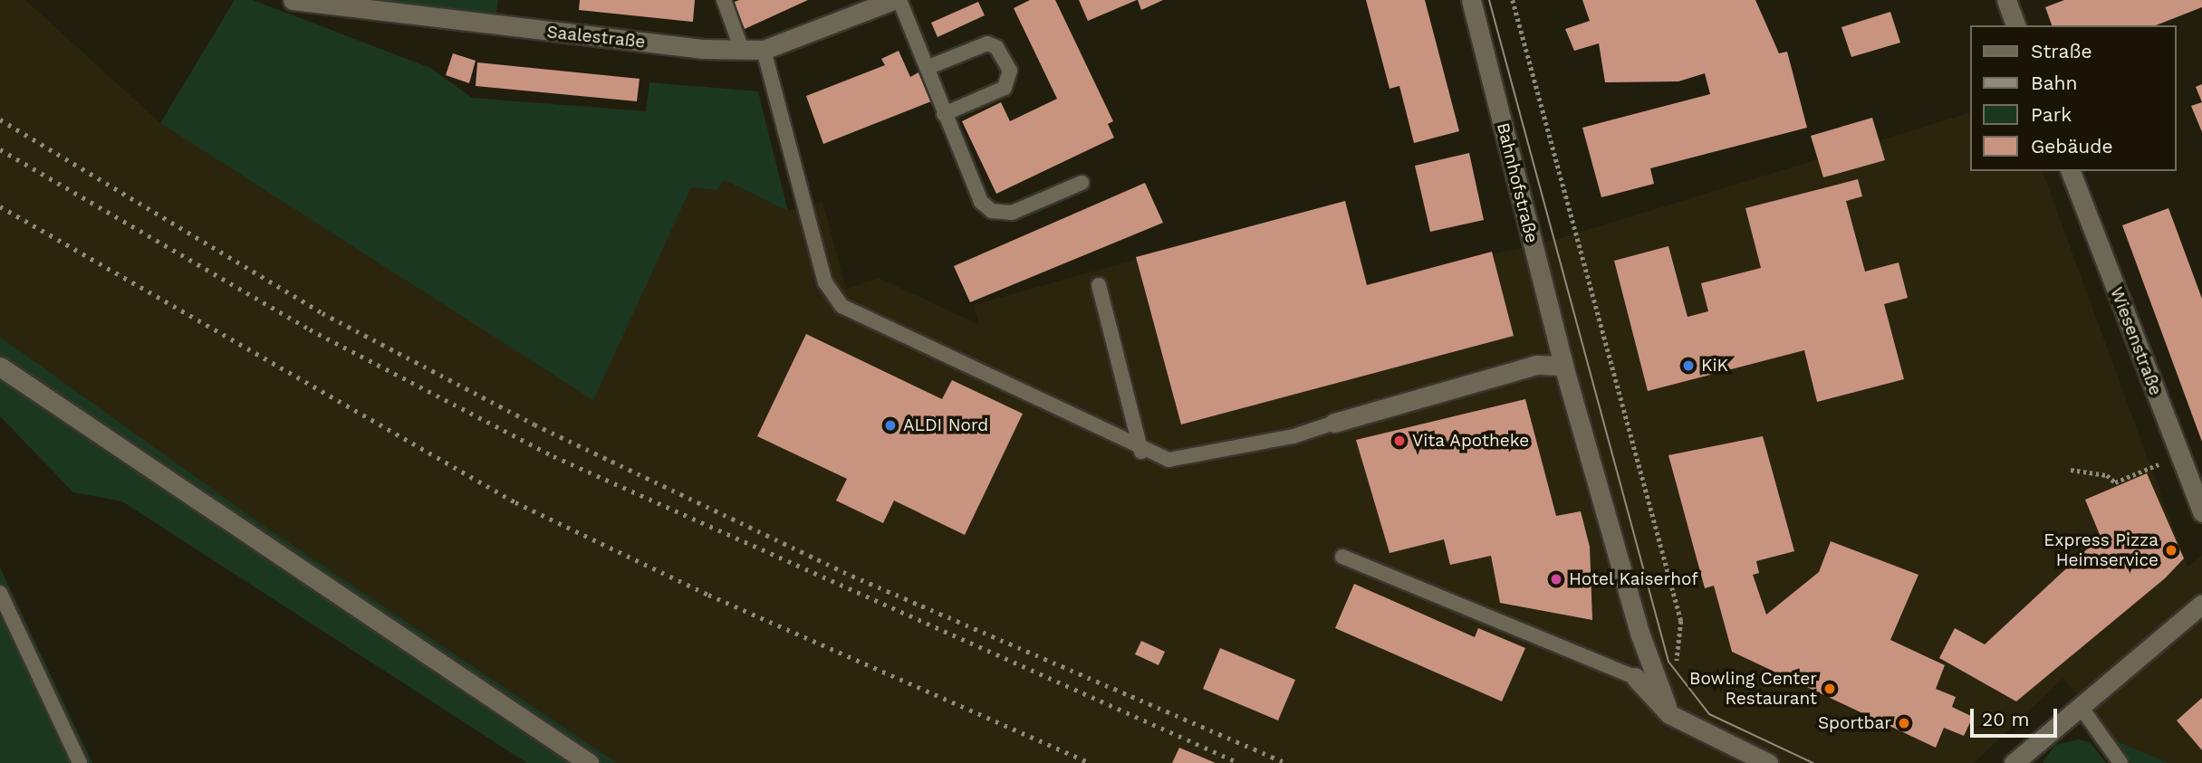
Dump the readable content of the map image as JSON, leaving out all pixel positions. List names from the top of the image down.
{
  "streets": {
    "street": ["Saalestraße", "Bahnhofstraße", "Wiesenstraße"]
  },
  "places": [
    "KiK",
    "ALDI Nord",
    "Vita Apotheke",
    "Express Pizza Heimservice",
    "Hotel Kaiserhof",
    "Bowling Center Restaurant",
    "Sportbar"
  ],
  "legend": [
    "Straße",
    "Bahn",
    "Park",
    "Gebäude"
  ],
  "scale_bar": "20 m"
}
